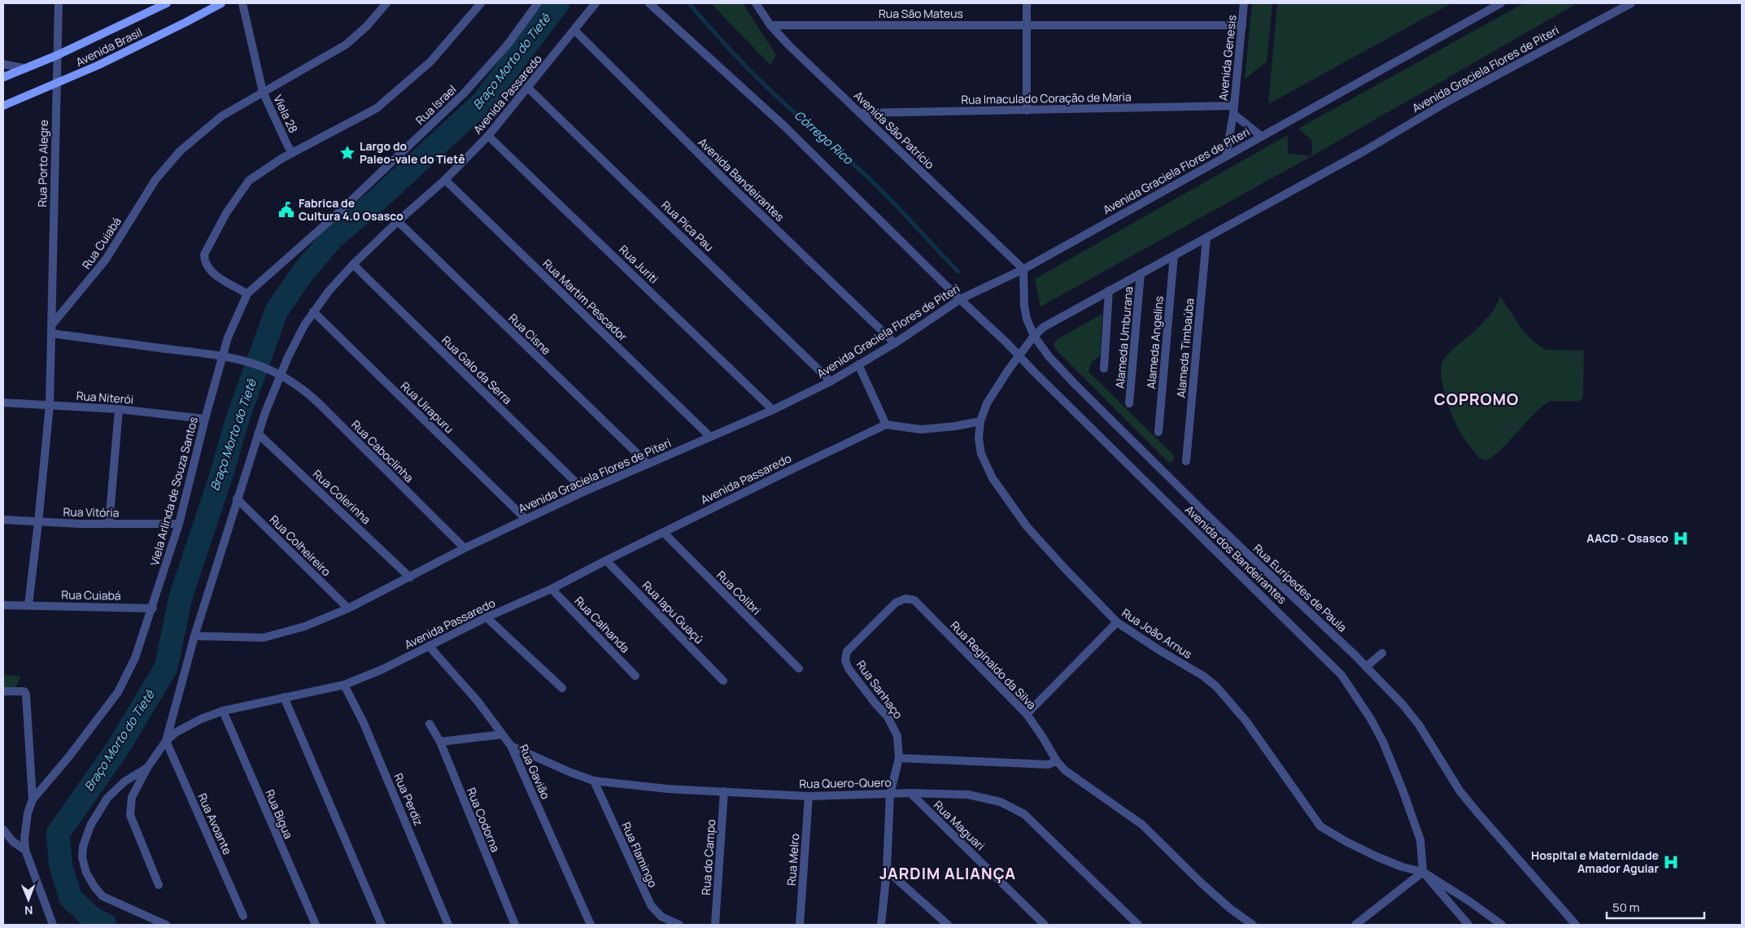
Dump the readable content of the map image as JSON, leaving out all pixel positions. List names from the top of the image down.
{
  "streets": {
    "main road": ["Avenida Brasil"],
    "street": [
      "Rua São Mateus",
      "Avenida Genesis",
      "Avenida Graciela Flores de Piteri",
      "Avenida Passaredo",
      "Rua Imaculado Coração de Maria",
      "Rua Israel",
      "Viela 28",
      "Avenida São Patrício",
      "Rua Porto Alegre",
      "Avenida Bandeirantes",
      "Rua Pica Pau",
      "Rua Cuiabá",
      "Rua Juriti",
      "Rua Martim Pescador",
      "Rua Cisne",
      "Alameda Umburana",
      "Alameda Angelins",
      "Alameda Timbaúba",
      "Rua Galo da Serra",
      "Rua Niterói",
      "Rua Uirapuru",
      "Rua Caboclinha",
      "Viela Arlinda de Souza Santos",
      "Rua Colerinha",
      "Rua Vitória",
      "Rua Colheireiro",
      "Avenida dos Bandeirantes",
      "Rua Eurípedes de Paula",
      "Rua Colibri",
      "Rua Iapu Guaçú",
      "Rua Calhanda",
      "Rua João Arnus",
      "Rua Reginaldo da Silva",
      "Rua Sanhaço",
      "Rua Gavião",
      "Rua Quero-Quero",
      "Rua Perdiz",
      "Rua Bigua",
      "Rua Codorna",
      "Rua Avoante",
      "Rua Maguari",
      "Rua Flamingo",
      "Rua do Campo",
      "Rua Melro"
    ]
  },
  "crossings": [
    ["Rua São Mateus", "Avenida Genesis"],
    ["Rua São Mateus", "Avenida São Patrício"],
    ["Avenida Brasil", "Rua Porto Alegre"],
    ["Avenida Genesis", "Avenida Graciela Flores de Piteri"],
    ["Avenida Genesis", "Rua Imaculado Coração de Maria"],
    ["Avenida Graciela Flores de Piteri", "Avenida Passaredo"],
    ["Avenida Graciela Flores de Piteri", "Avenida São Patrício"],
    ["Avenida Graciela Flores de Piteri", "Avenida Bandeirantes"],
    ["Avenida Graciela Flores de Piteri", "Rua Pica Pau"],
    ["Avenida Graciela Flores de Piteri", "Rua Juriti"],
    ["Avenida Graciela Flores de Piteri", "Rua Martim Pescador"],
    ["Avenida Graciela Flores de Piteri", "Rua Cisne"],
    ["Avenida Graciela Flores de Piteri", "Alameda Umburana"],
    ["Avenida Graciela Flores de Piteri", "Alameda Angelins"],
    ["Avenida Graciela Flores de Piteri", "Alameda Timbaúba"],
    ["Avenida Graciela Flores de Piteri", "Rua Galo da Serra"],
    ["Avenida Graciela Flores de Piteri", "Rua Uirapuru"],
    ["Avenida Graciela Flores de Piteri", "Rua Caboclinha"],
    ["Avenida Graciela Flores de Piteri", "Rua Colerinha"],
    ["Avenida Graciela Flores de Piteri", "Rua Colheireiro"],
    ["Avenida Graciela Flores de Piteri", "Avenida dos Bandeirantes"],
    ["Avenida Graciela Flores de Piteri", "Rua Eurípedes de Paula"],
    ["Avenida Graciela Flores de Piteri", "Rua João Arnus"],
    ["Avenida Passaredo", "Avenida Bandeirantes"],
    ["Avenida Passaredo", "Rua Pica Pau"],
    ["Avenida Passaredo", "Rua Juriti"],
    ["Avenida Passaredo", "Rua Martim Pescador"],
    ["Avenida Passaredo", "Rua Cisne"],
    ["Avenida Passaredo", "Rua Galo da Serra"],
    ["Avenida Passaredo", "Rua Uirapuru"],
    ["Avenida Passaredo", "Rua Caboclinha"],
    ["Avenida Passaredo", "Rua Colerinha"],
    ["Avenida Passaredo", "Rua Colheireiro"],
    ["Avenida Passaredo", "Rua Colibri"],
    ["Avenida Passaredo", "Rua Iapu Guaçú"],
    ["Avenida Passaredo", "Rua Calhanda"],
    ["Avenida Passaredo", "Rua Gavião"],
    ["Avenida Passaredo", "Rua Perdiz"],
    ["Avenida Passaredo", "Rua Bigua"],
    ["Avenida Passaredo", "Rua Avoante"],
    ["Rua Imaculado Coração de Maria", "Avenida São Patrício"],
    ["Rua Israel", "Viela Arlinda de Souza Santos"],
    ["Viela 28", "Rua Cuiabá"],
    ["Avenida São Patrício", "Rua Eurípedes de Paula"],
    ["Rua Porto Alegre", "Rua Cuiabá"],
    ["Rua Cuiabá", "Viela Arlinda de Souza Santos"],
    ["Rua Niterói", "Viela Arlinda de Souza Santos"],
    ["Rua Caboclinha", "Viela Arlinda de Souza Santos"],
    ["Viela Arlinda de Souza Santos", "Rua Vitória"],
    ["Avenida dos Bandeirantes", "Rua João Arnus"],
    ["Rua Reginaldo da Silva", "Rua Sanhaço"],
    ["Rua Sanhaço", "Rua Quero-Quero"],
    ["Rua Gavião", "Rua Quero-Quero"],
    ["Rua Quero-Quero", "Rua Maguari"],
    ["Rua Quero-Quero", "Rua Flamingo"],
    ["Rua Quero-Quero", "Rua do Campo"],
    ["Rua Quero-Quero", "Rua Melro"]
  ],
  "districts": ["COPROMO", "JARDIM ALIANÇA"],
  "water": ["Braço Morto do Tietê", "Córrego Rico"],
  "places": {
    "place": ["Largo do Paleo-vale do Tietê"],
    "public building": ["Fabrica de Cultura 4.0 Osasco"],
    "hospital": ["AACD - Osasco", "Hospital e Maternidade Amador Aguiar"]
  },
  "scale_bar": "50 m",
  "north": "bottom"
}
